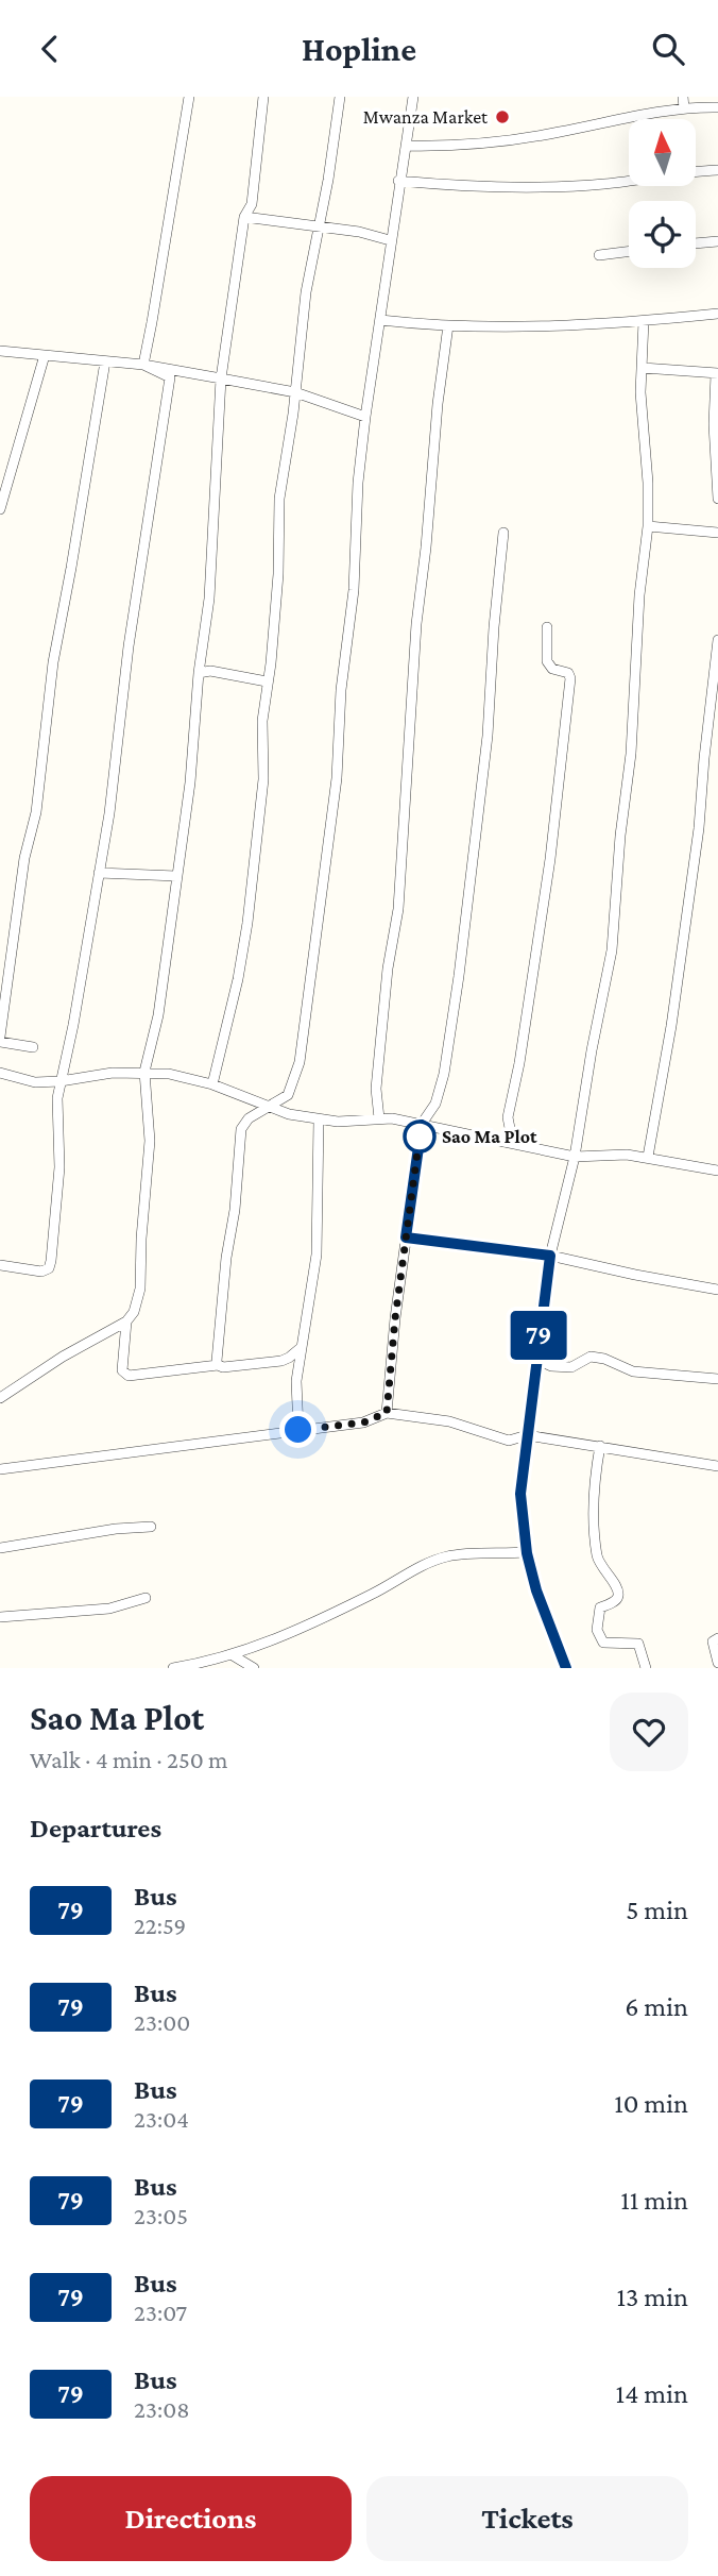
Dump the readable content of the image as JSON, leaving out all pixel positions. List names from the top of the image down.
{
  "places": ["Mwanza Market", "Sao Ma Plot"],
  "lines": ["bus line 79"],
  "north": "top",
  "page": {
    "header": "Hopline",
    "on_map": "79",
    "heading": [
      ["Sao Ma Plot", "Walk · 4 min · 250 m"],
      "Departures"
    ],
    "list": [
      {
        "mark": "79",
        "name": "Bus",
        "note": "22:59",
        "value": "5 min"
      },
      {
        "mark": "79",
        "name": "Bus",
        "note": "23:00",
        "value": "6 min"
      },
      {
        "mark": "79",
        "name": "Bus",
        "note": "23:04",
        "value": "10 min"
      },
      {
        "mark": "79",
        "name": "Bus",
        "note": "23:05",
        "value": "11 min"
      },
      {
        "mark": "79",
        "name": "Bus",
        "note": "23:07",
        "value": "13 min"
      },
      {
        "mark": "79",
        "name": "Bus",
        "note": "23:08",
        "value": "14 min"
      }
    ],
    "buttons": ["Directions", "Tickets"]
  }
}
